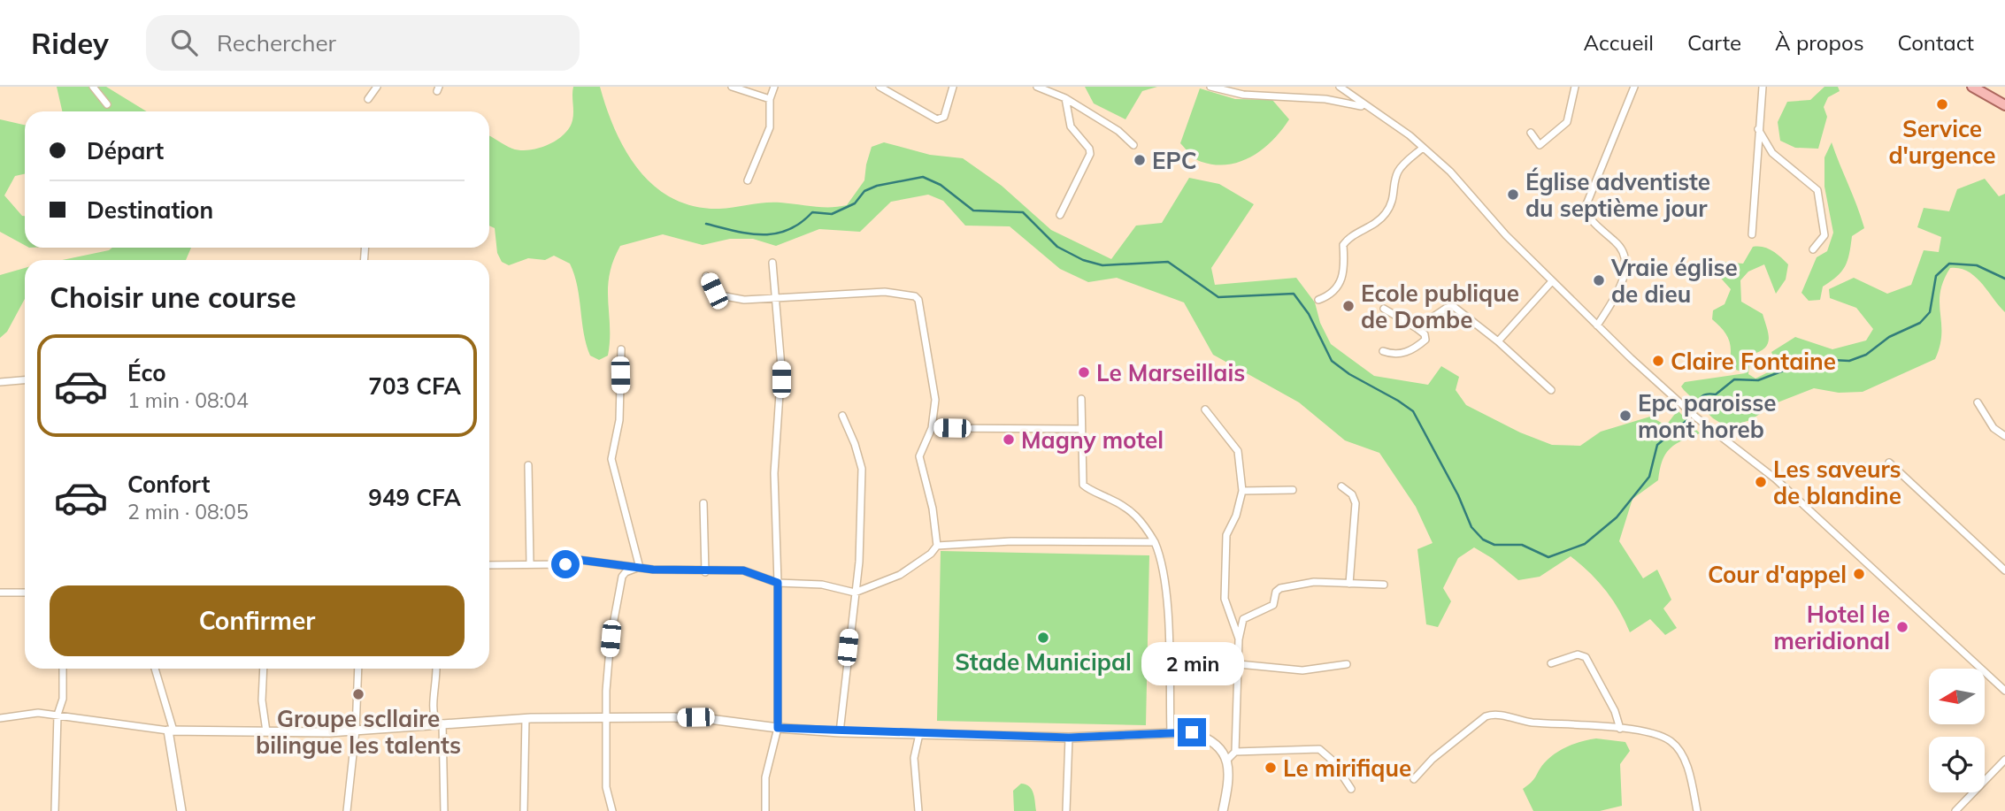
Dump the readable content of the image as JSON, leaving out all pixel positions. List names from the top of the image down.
{
  "places": [
    "Service d'urgence",
    "EPC",
    "Église adventiste du septième jour",
    "Vraie église de dieu",
    "Ecole publique de Dombe",
    "Claire Fontaine",
    "Le Marseillais",
    "Epc paroisse mont horeb",
    "Magny motel",
    "Les saveurs de blandine",
    "Cour d'appel",
    "Hotel le meridional",
    "Stade Municipal",
    "Groupe scllaire bilingue les talents",
    "Le mirifique"
  ],
  "north": "left",
  "page": {
    "header": "Ridey",
    "search": "Rechercher",
    "nav": [
      "Accueil",
      "Carte",
      "À propos",
      "Contact"
    ],
    "banner": ["Départ", "Destination"],
    "heading": "Choisir une course",
    "list": [
      {
        "name": "Éco",
        "note": "1 min · 08:04",
        "value": "703 CFA"
      },
      {
        "name": "Confort",
        "note": "2 min · 08:05",
        "value": "949 CFA"
      }
    ],
    "buttons": "Confirmer",
    "bubble": "2 min"
  }
}
